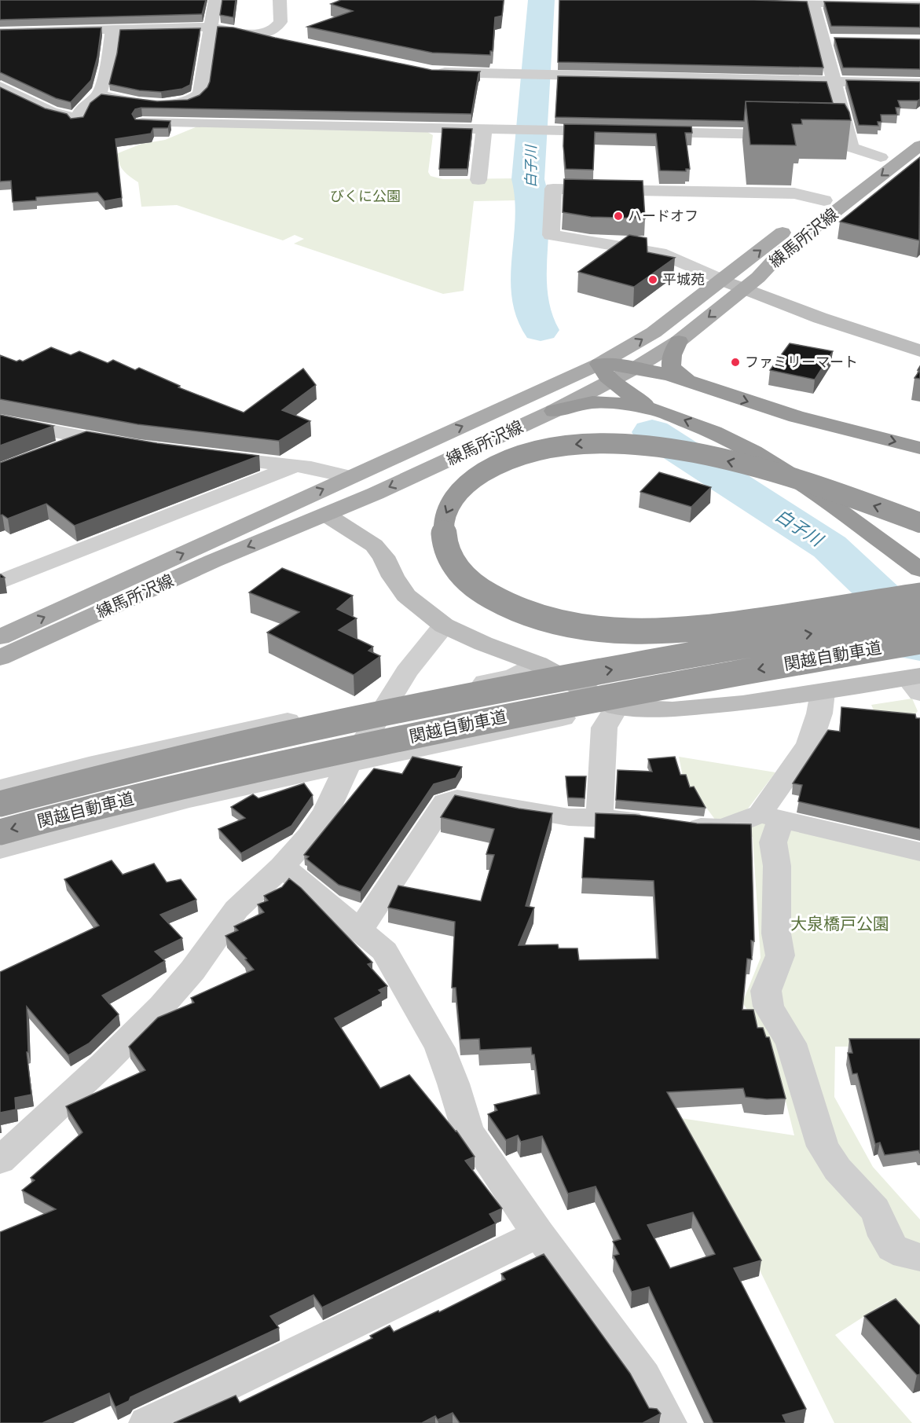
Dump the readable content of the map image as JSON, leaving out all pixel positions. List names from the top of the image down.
{
  "streets": {
    "highway": ["関越自動車道"],
    "main road": ["練馬所沢線"]
  },
  "water": ["白子川"],
  "parks": ["びくに公園", "大泉橋戸公園"],
  "places": ["ハードオフ", "平城苑", "ファミリーマート"]
}
